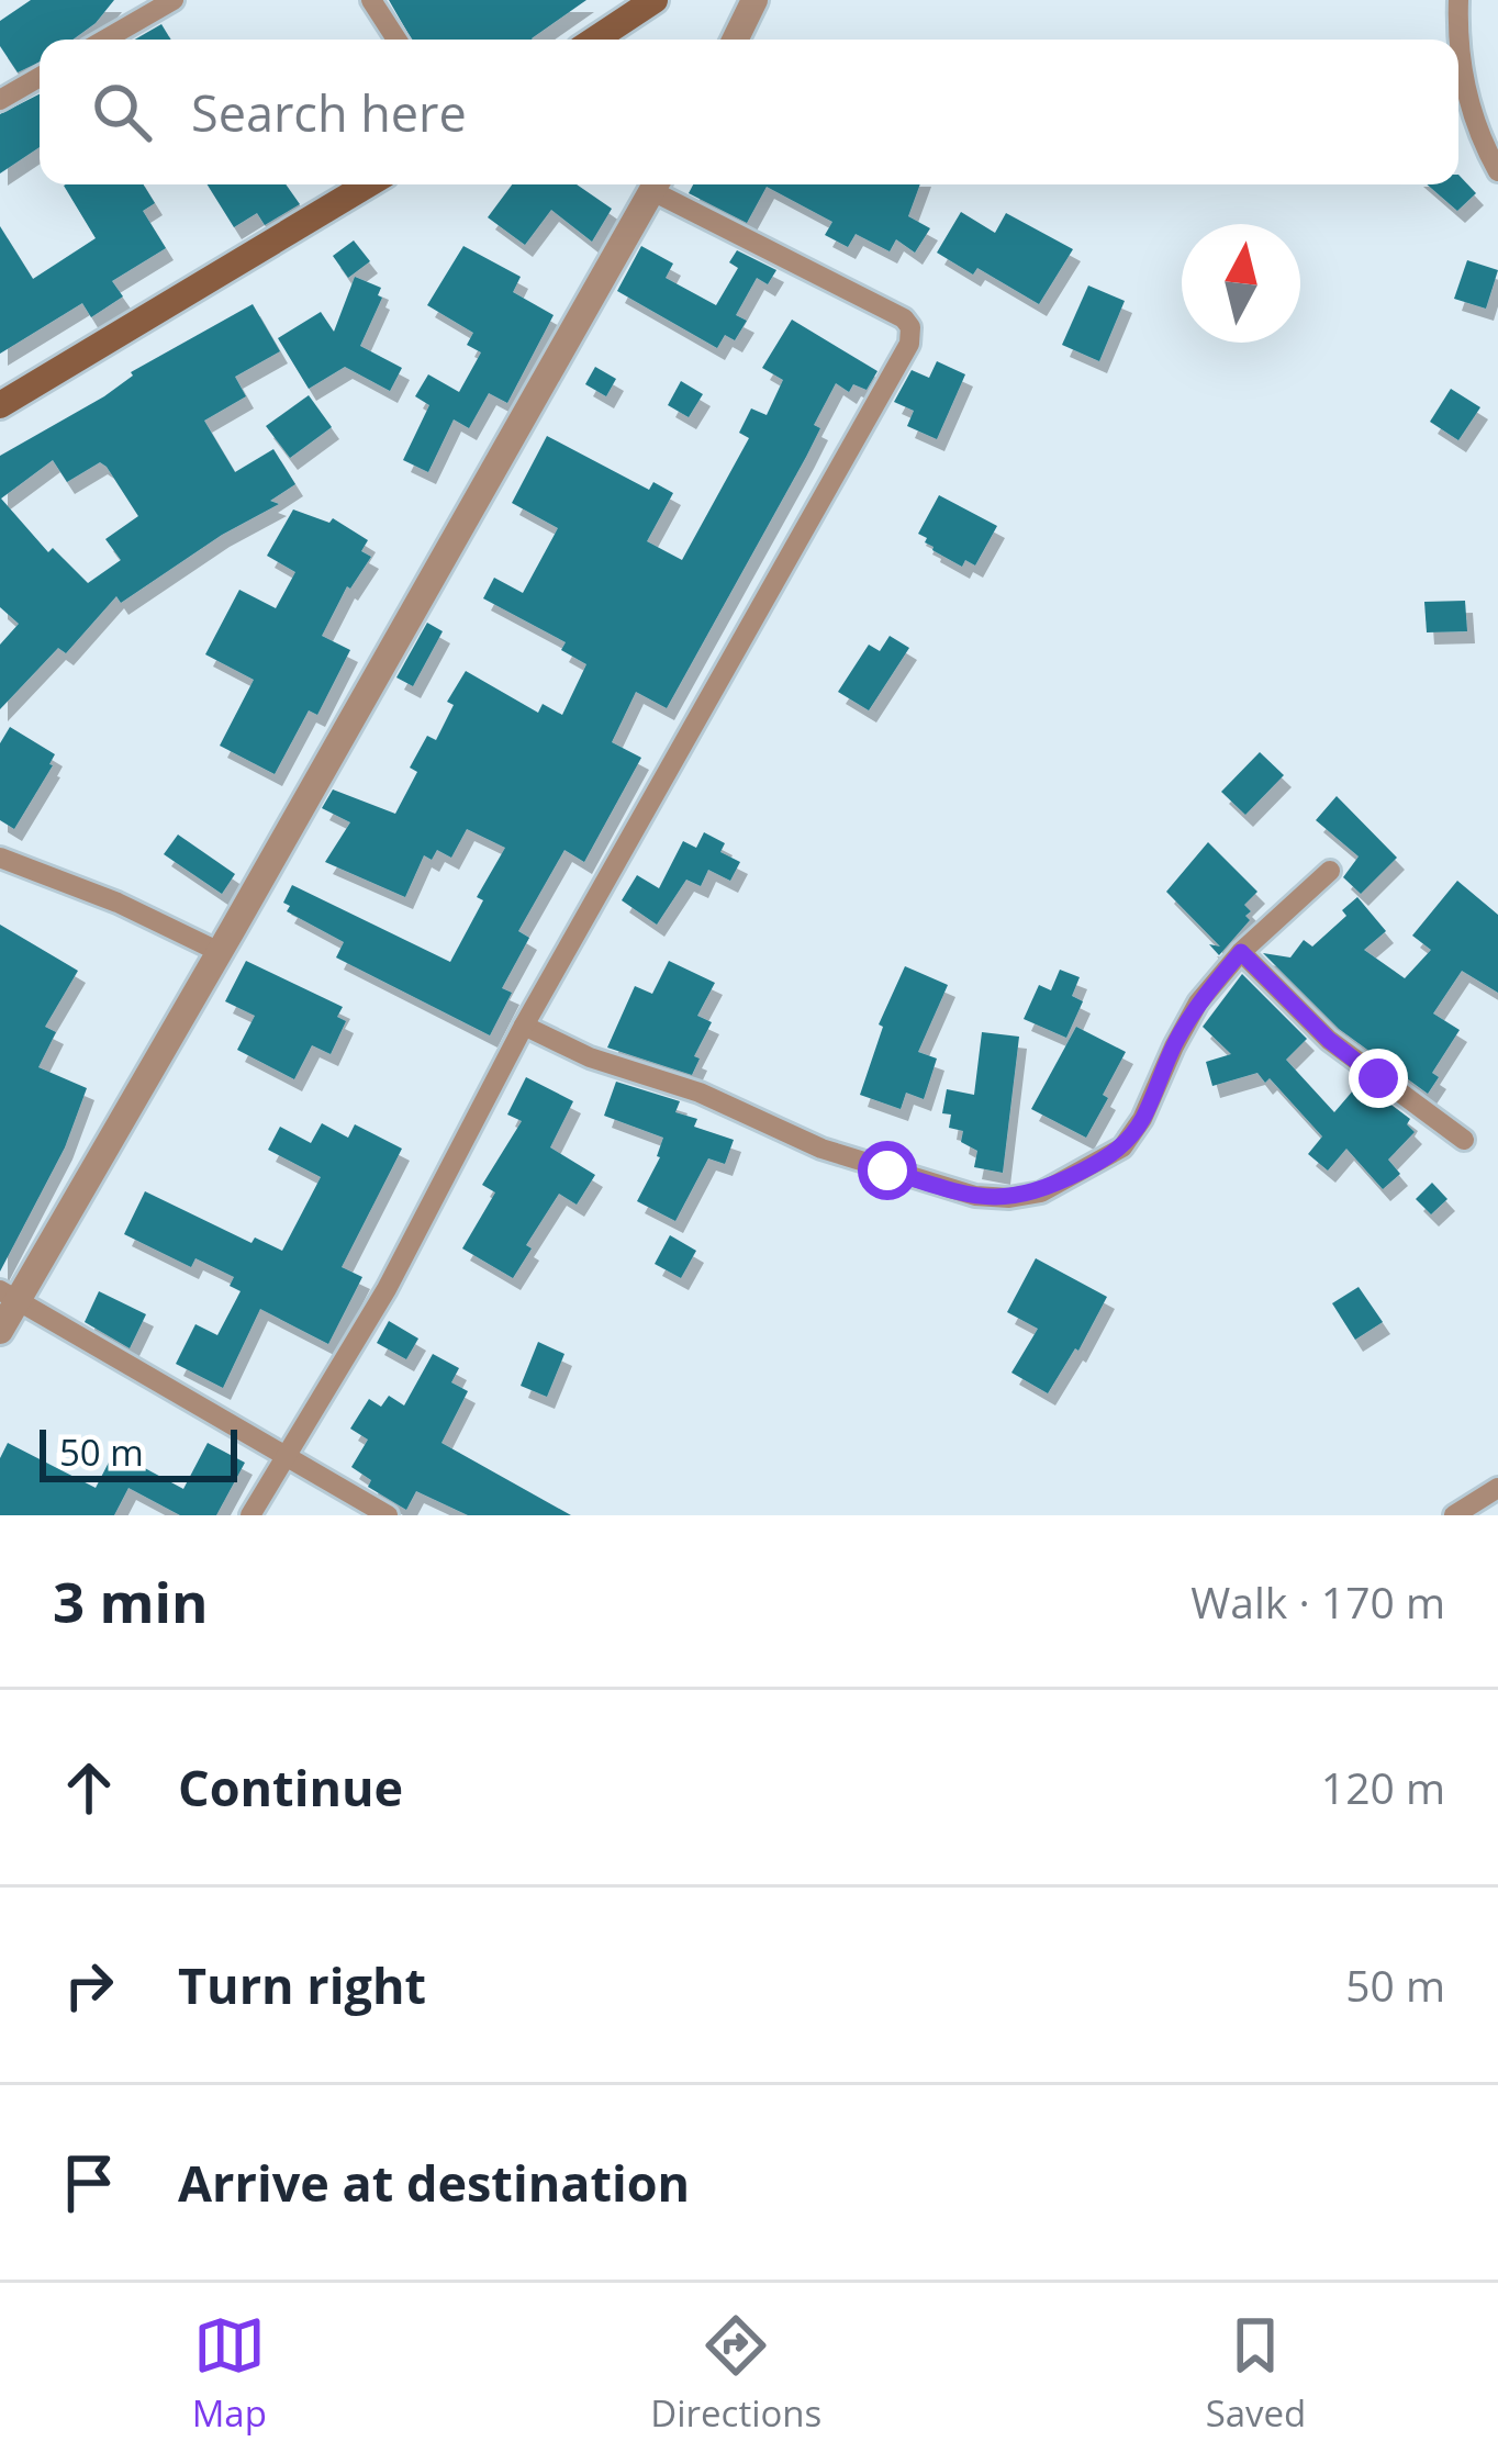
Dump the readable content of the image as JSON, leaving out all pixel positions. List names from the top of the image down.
{
  "scale_bar": "50 m",
  "north": "top",
  "page": {
    "search": "Search here",
    "scale": "50 m",
    "heading": ["3 min", "Walk · 170 m"],
    "list": [
      ["Continue", "120 m"],
      ["Turn right", "50 m"],
      "Arrive at destination"
    ],
    "nav": ["Map", "Directions", "Saved"]
  }
}
